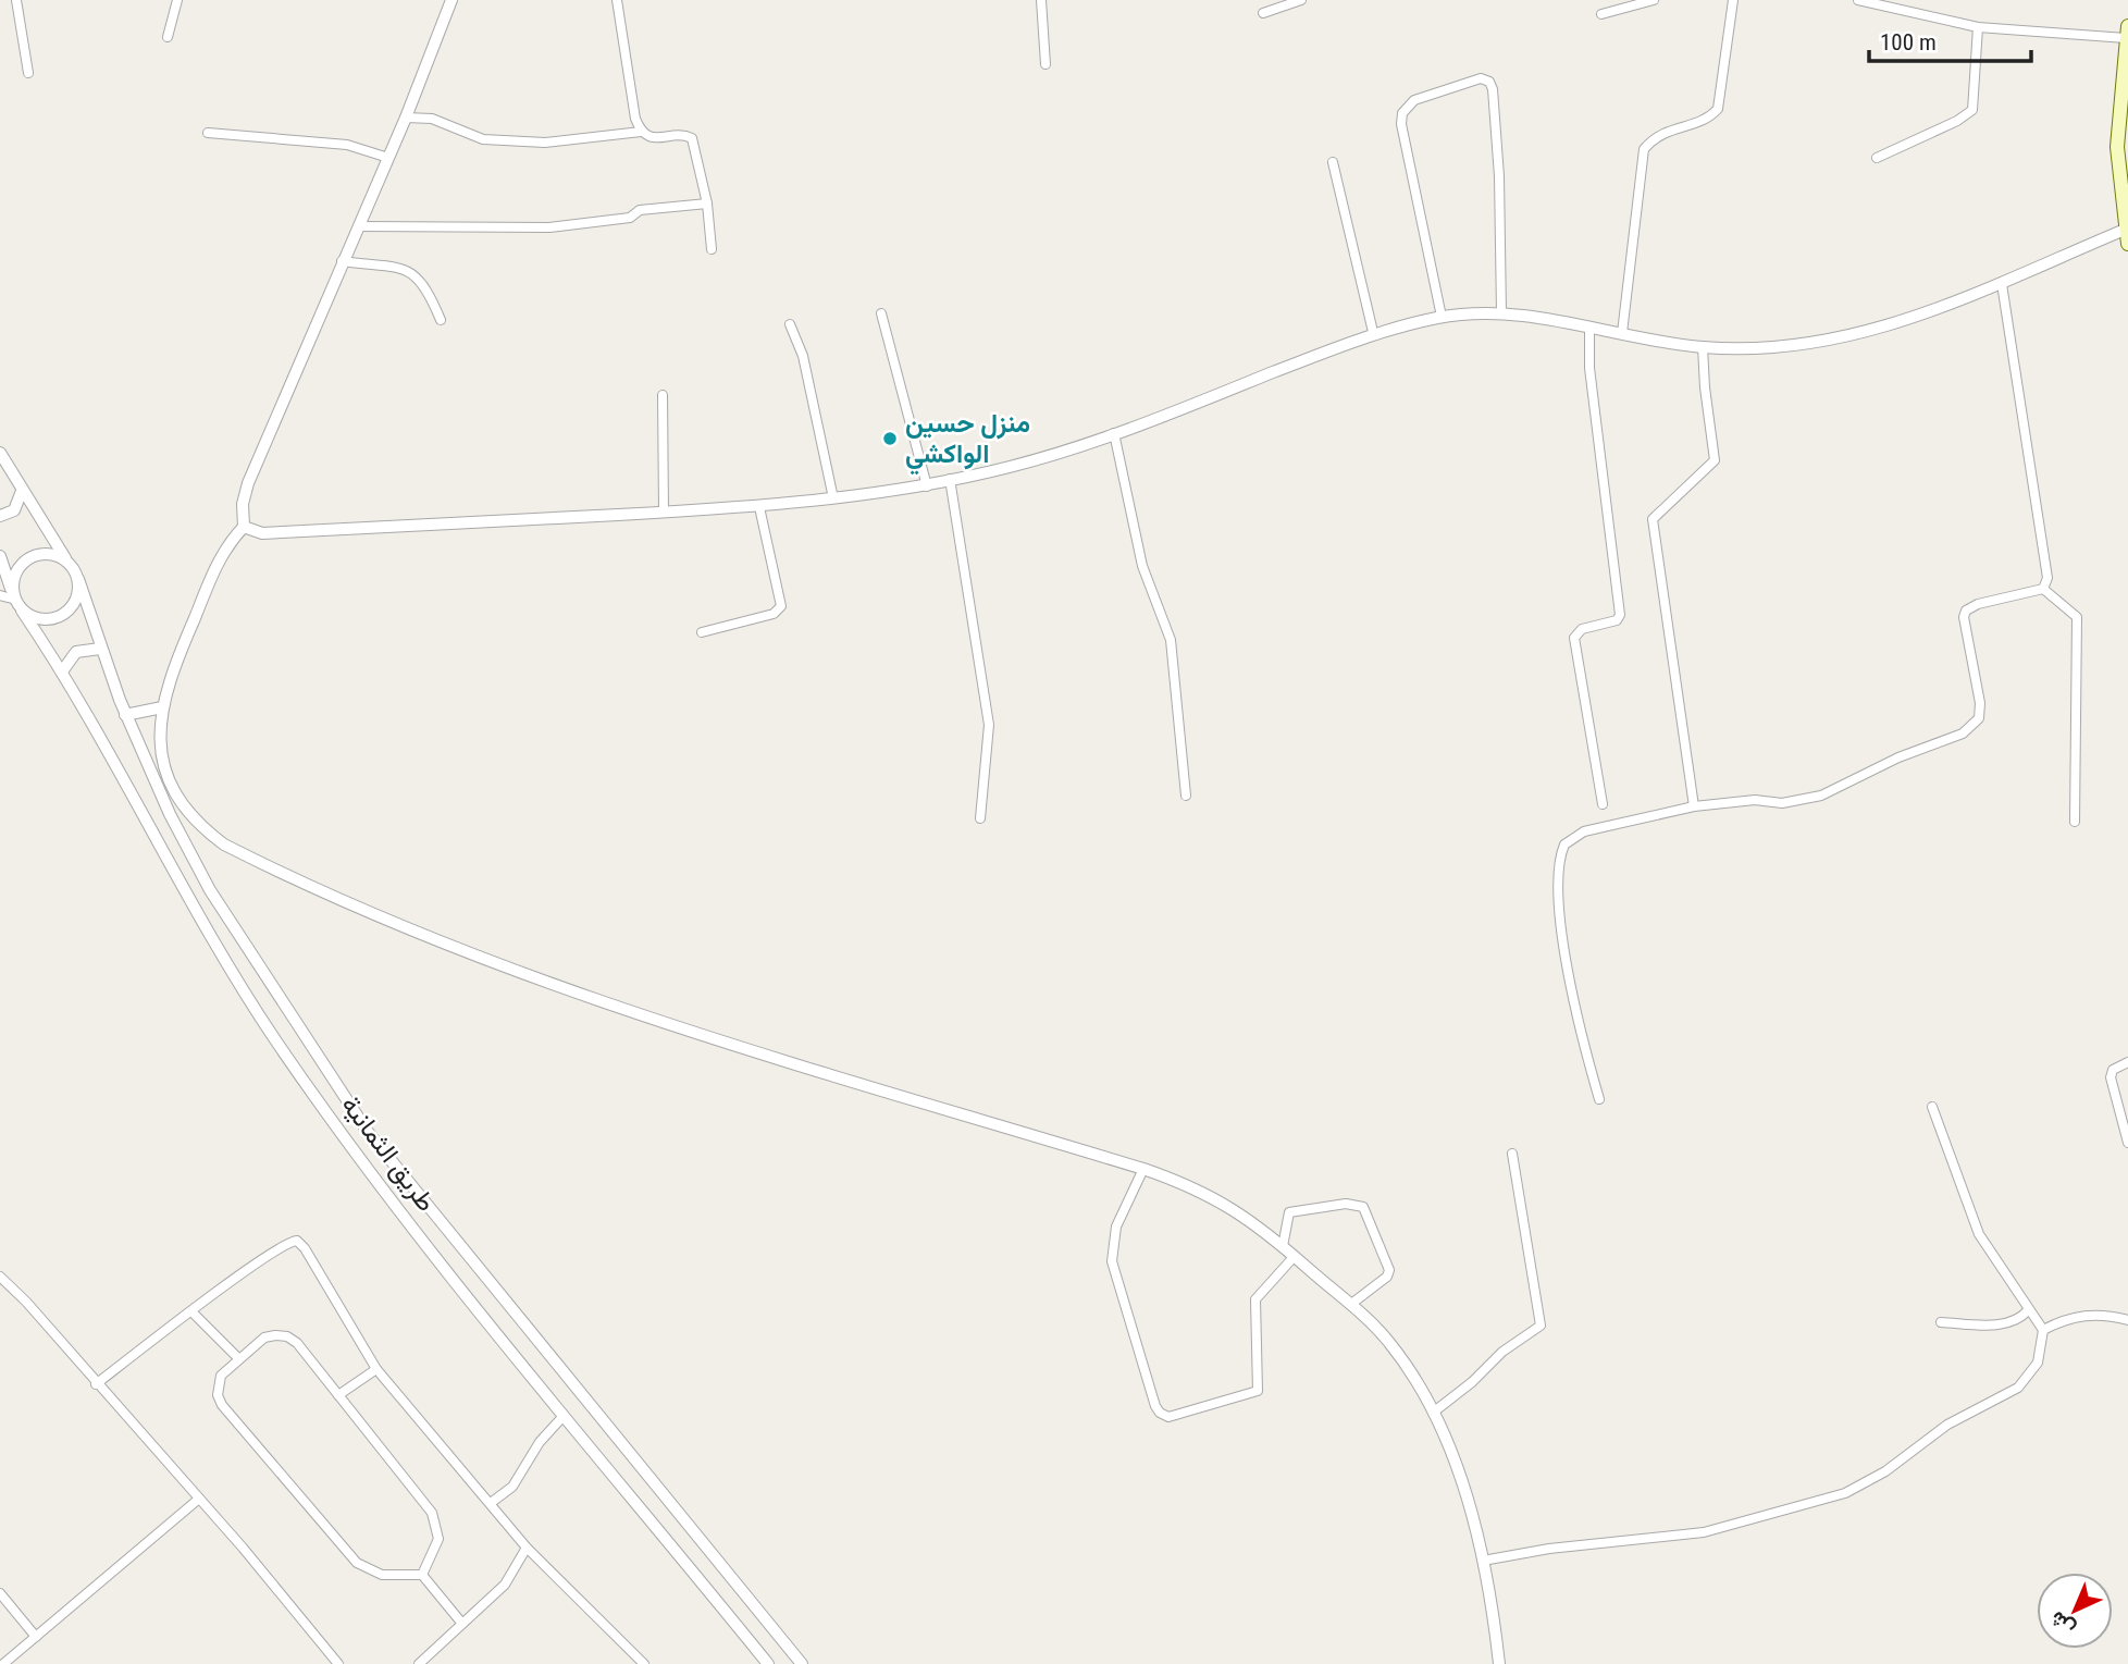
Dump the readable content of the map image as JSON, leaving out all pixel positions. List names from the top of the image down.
{
  "streets": {
    "street": ["طريق الثمانية"]
  },
  "places": ["منزل حسين الواكشي"],
  "scale_bar": "100 m",
  "north": "bottom left"
}
